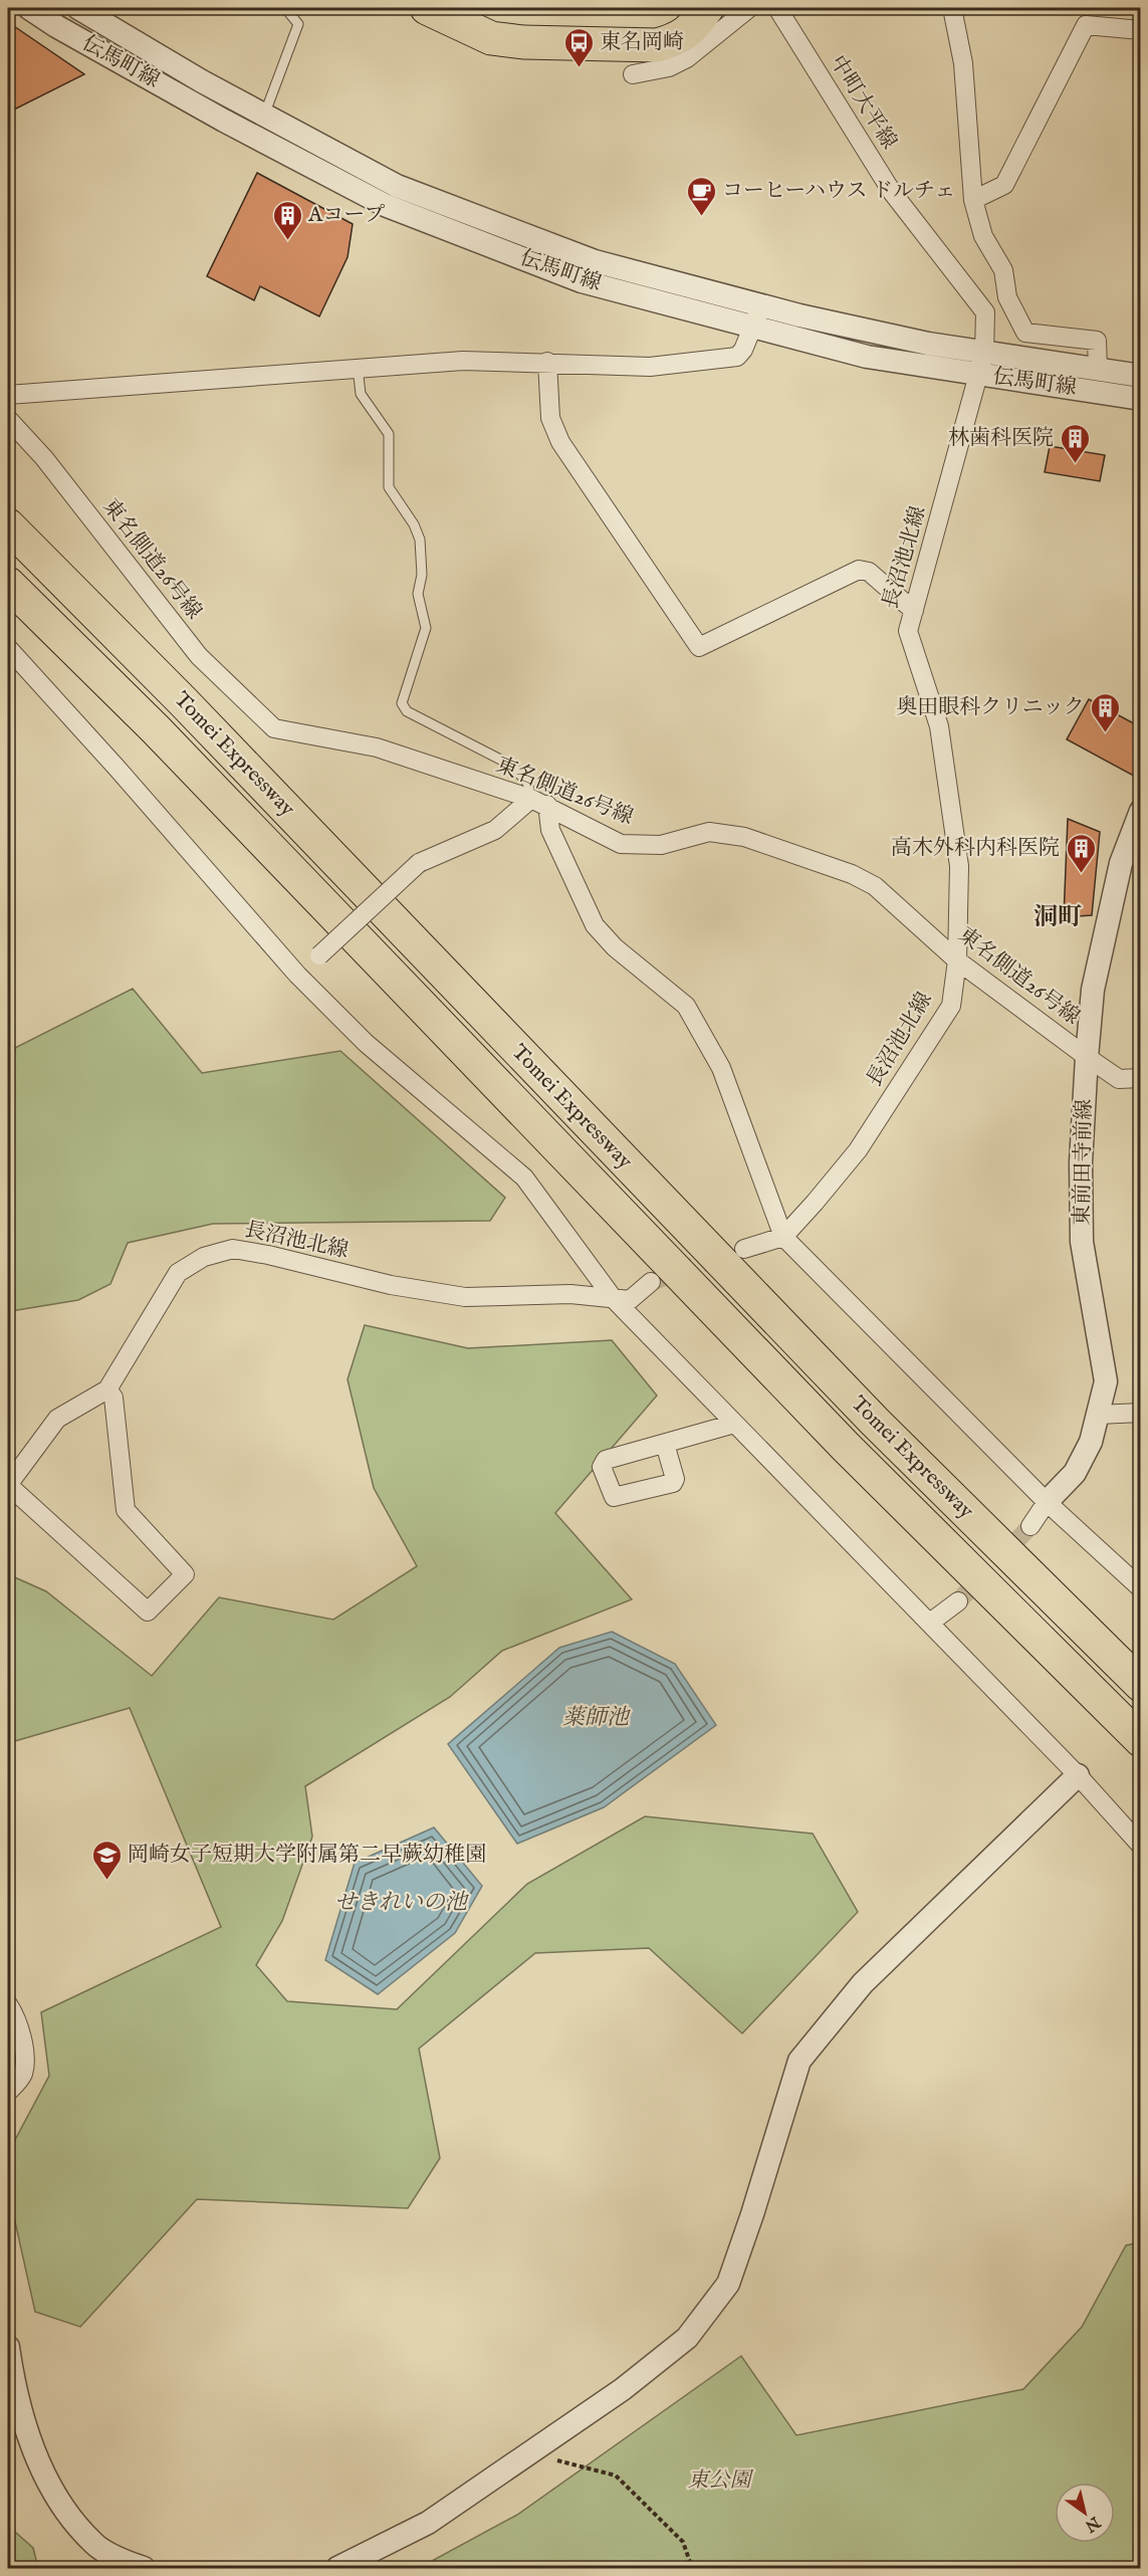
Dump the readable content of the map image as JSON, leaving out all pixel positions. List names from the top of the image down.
{
  "streets": {
    "highway": ["Tomei Expressway"],
    "street": [
      "伝馬町線",
      "中町大平線",
      "長沼池北線",
      "東名側道26号線",
      "東前田寺前線"
    ]
  },
  "crossings": [
    ["伝馬町線", "中町大平線"],
    ["伝馬町線", "長沼池北線"],
    ["中町大平線", "長沼池北線"],
    ["長沼池北線", "東名側道26号線"],
    ["東名側道26号線", "東前田寺前線"]
  ],
  "districts": ["洞町"],
  "water": ["薬師池", "せきれいの池"],
  "parks": ["東公園"],
  "places": {
    "bus stop": ["東名岡崎"],
    "cafe": ["コーヒーハウス ドルチェ"],
    "building": [
      "Aコープ",
      "林歯科医院",
      "奥田眼科クリニック",
      "高木外科内科医院"
    ],
    "school or university": ["岡崎女子短期大学附属第二早蕨幼稚園"]
  },
  "north": "bottom right"
}
